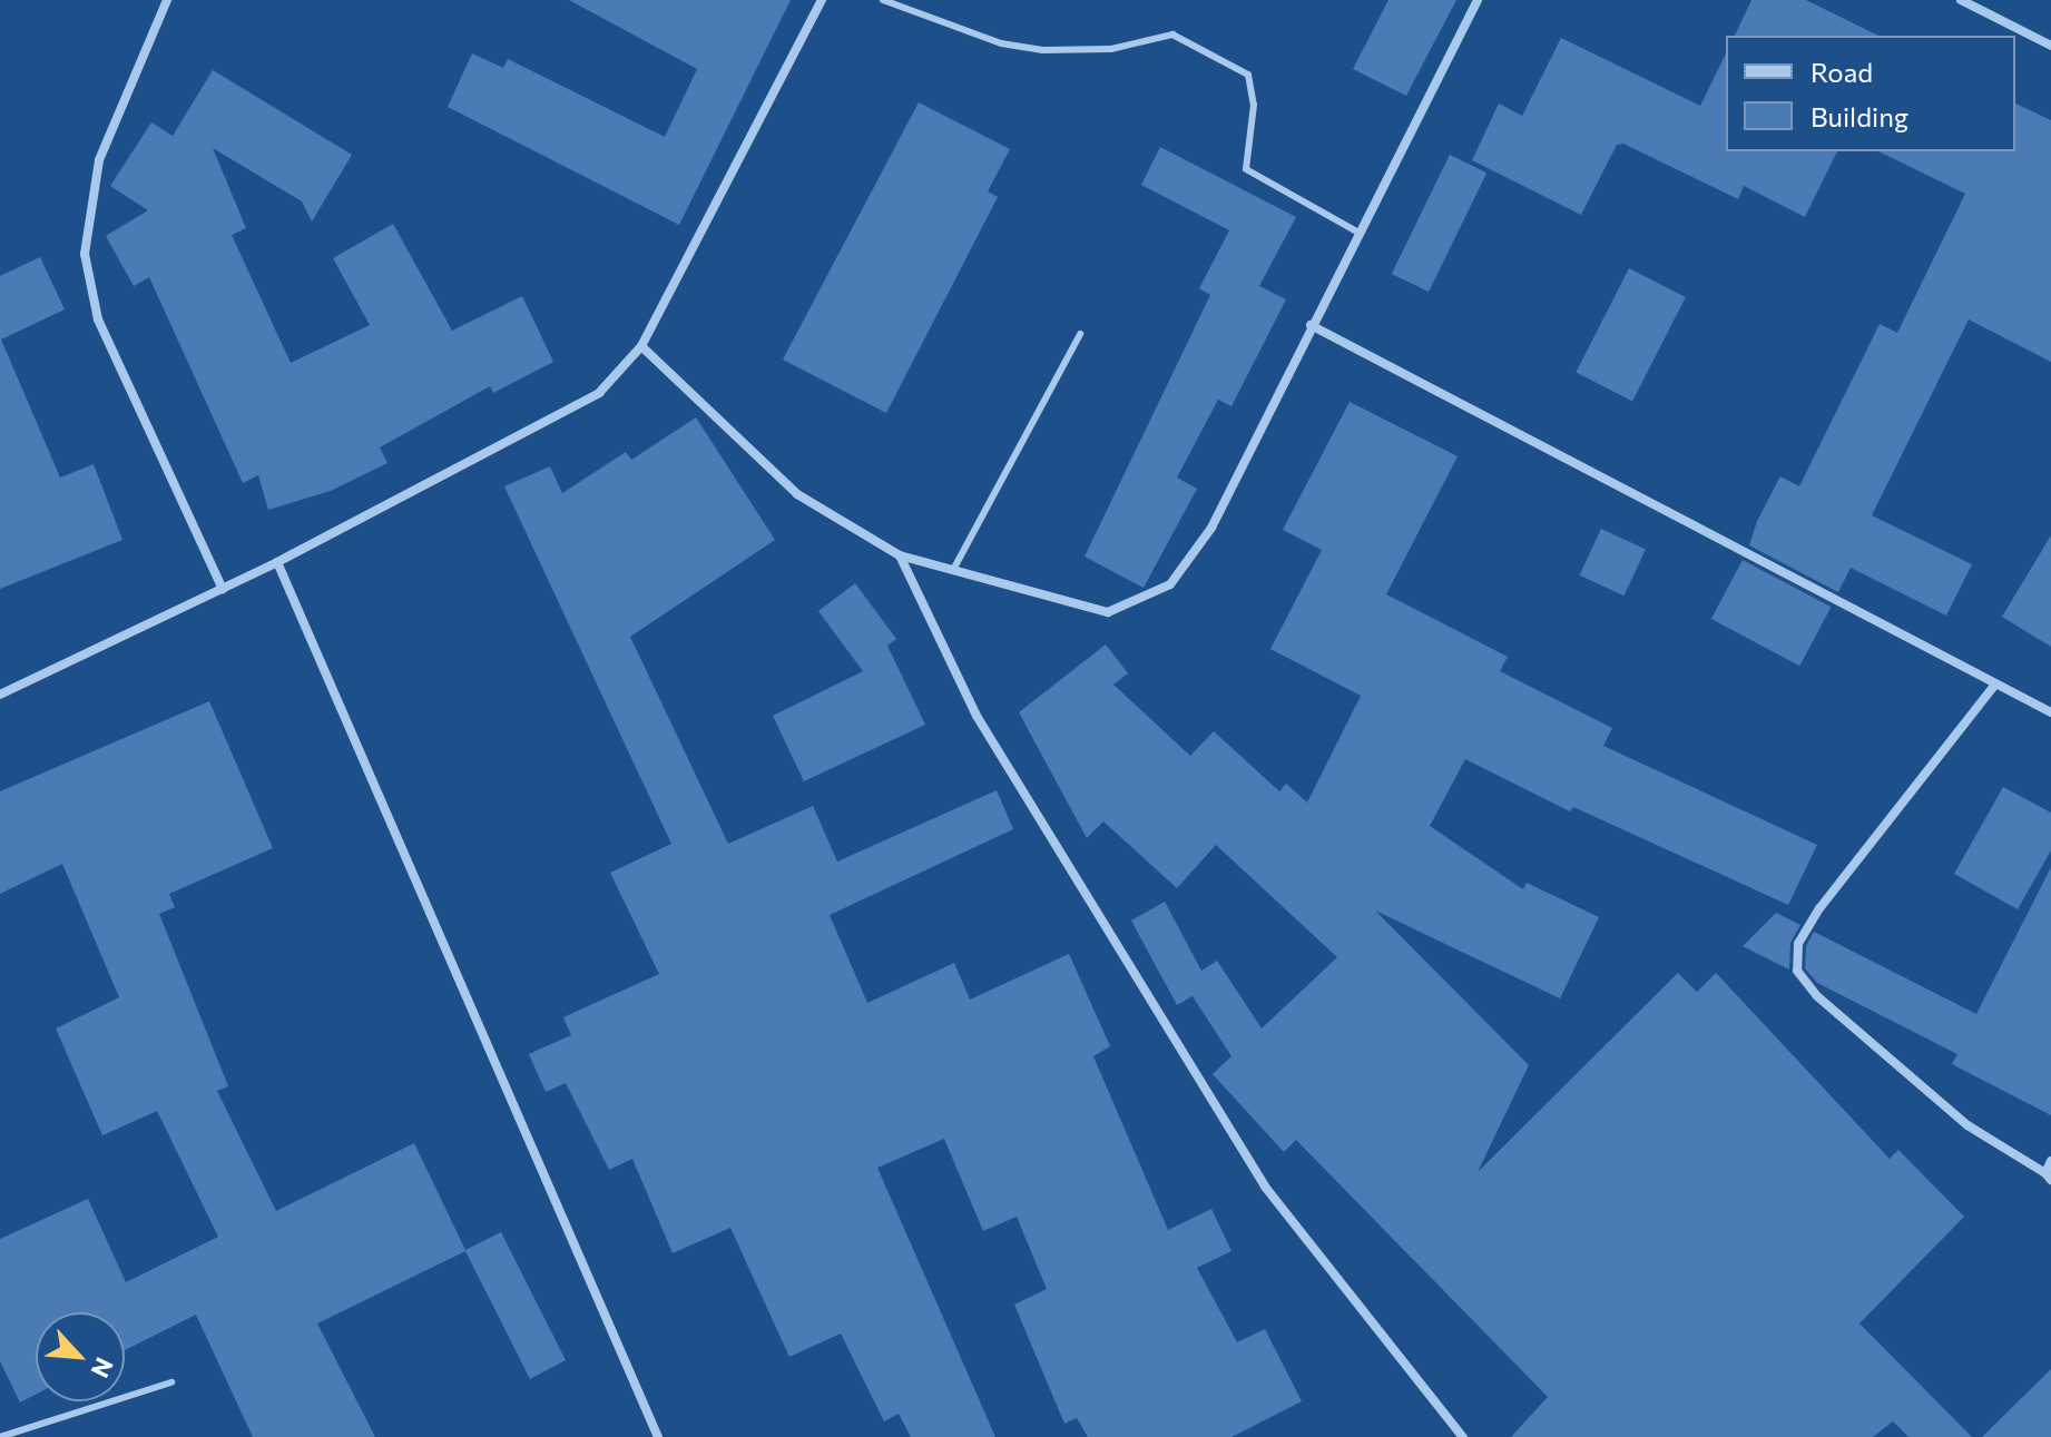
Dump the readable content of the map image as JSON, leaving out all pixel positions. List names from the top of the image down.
{
  "legend": ["Road", "Building"],
  "north": "bottom right"
}
